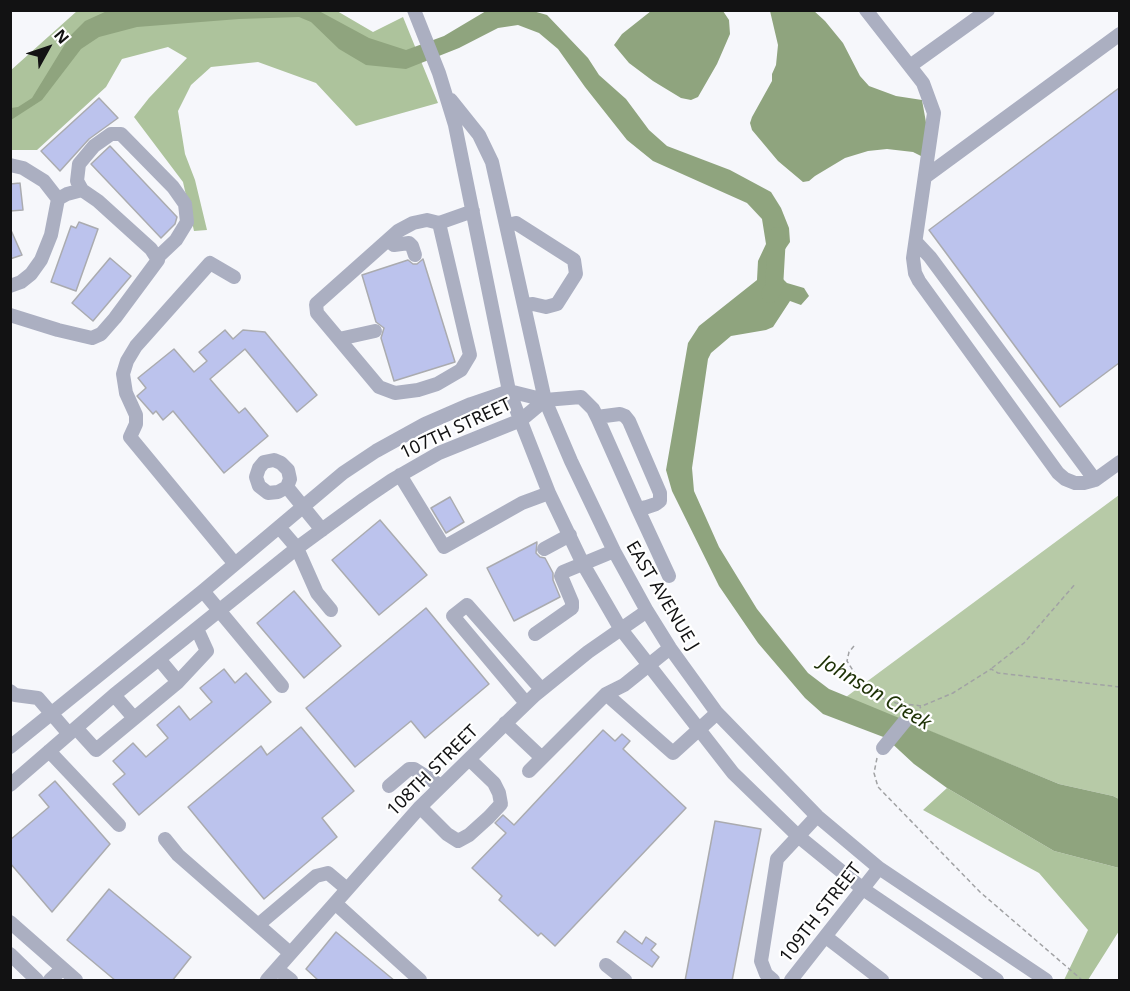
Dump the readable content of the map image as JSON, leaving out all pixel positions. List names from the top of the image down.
{
  "streets": {
    "street": [
      "107TH STREET",
      "EAST AVENUE J",
      "108TH STREET",
      "109TH STREET"
    ]
  },
  "crossings": [
    ["107TH STREET", "EAST AVENUE J"],
    ["EAST AVENUE J", "108TH STREET"],
    ["EAST AVENUE J", "109TH STREET"]
  ],
  "water": ["Johnson Creek"],
  "north": "top right"
}
